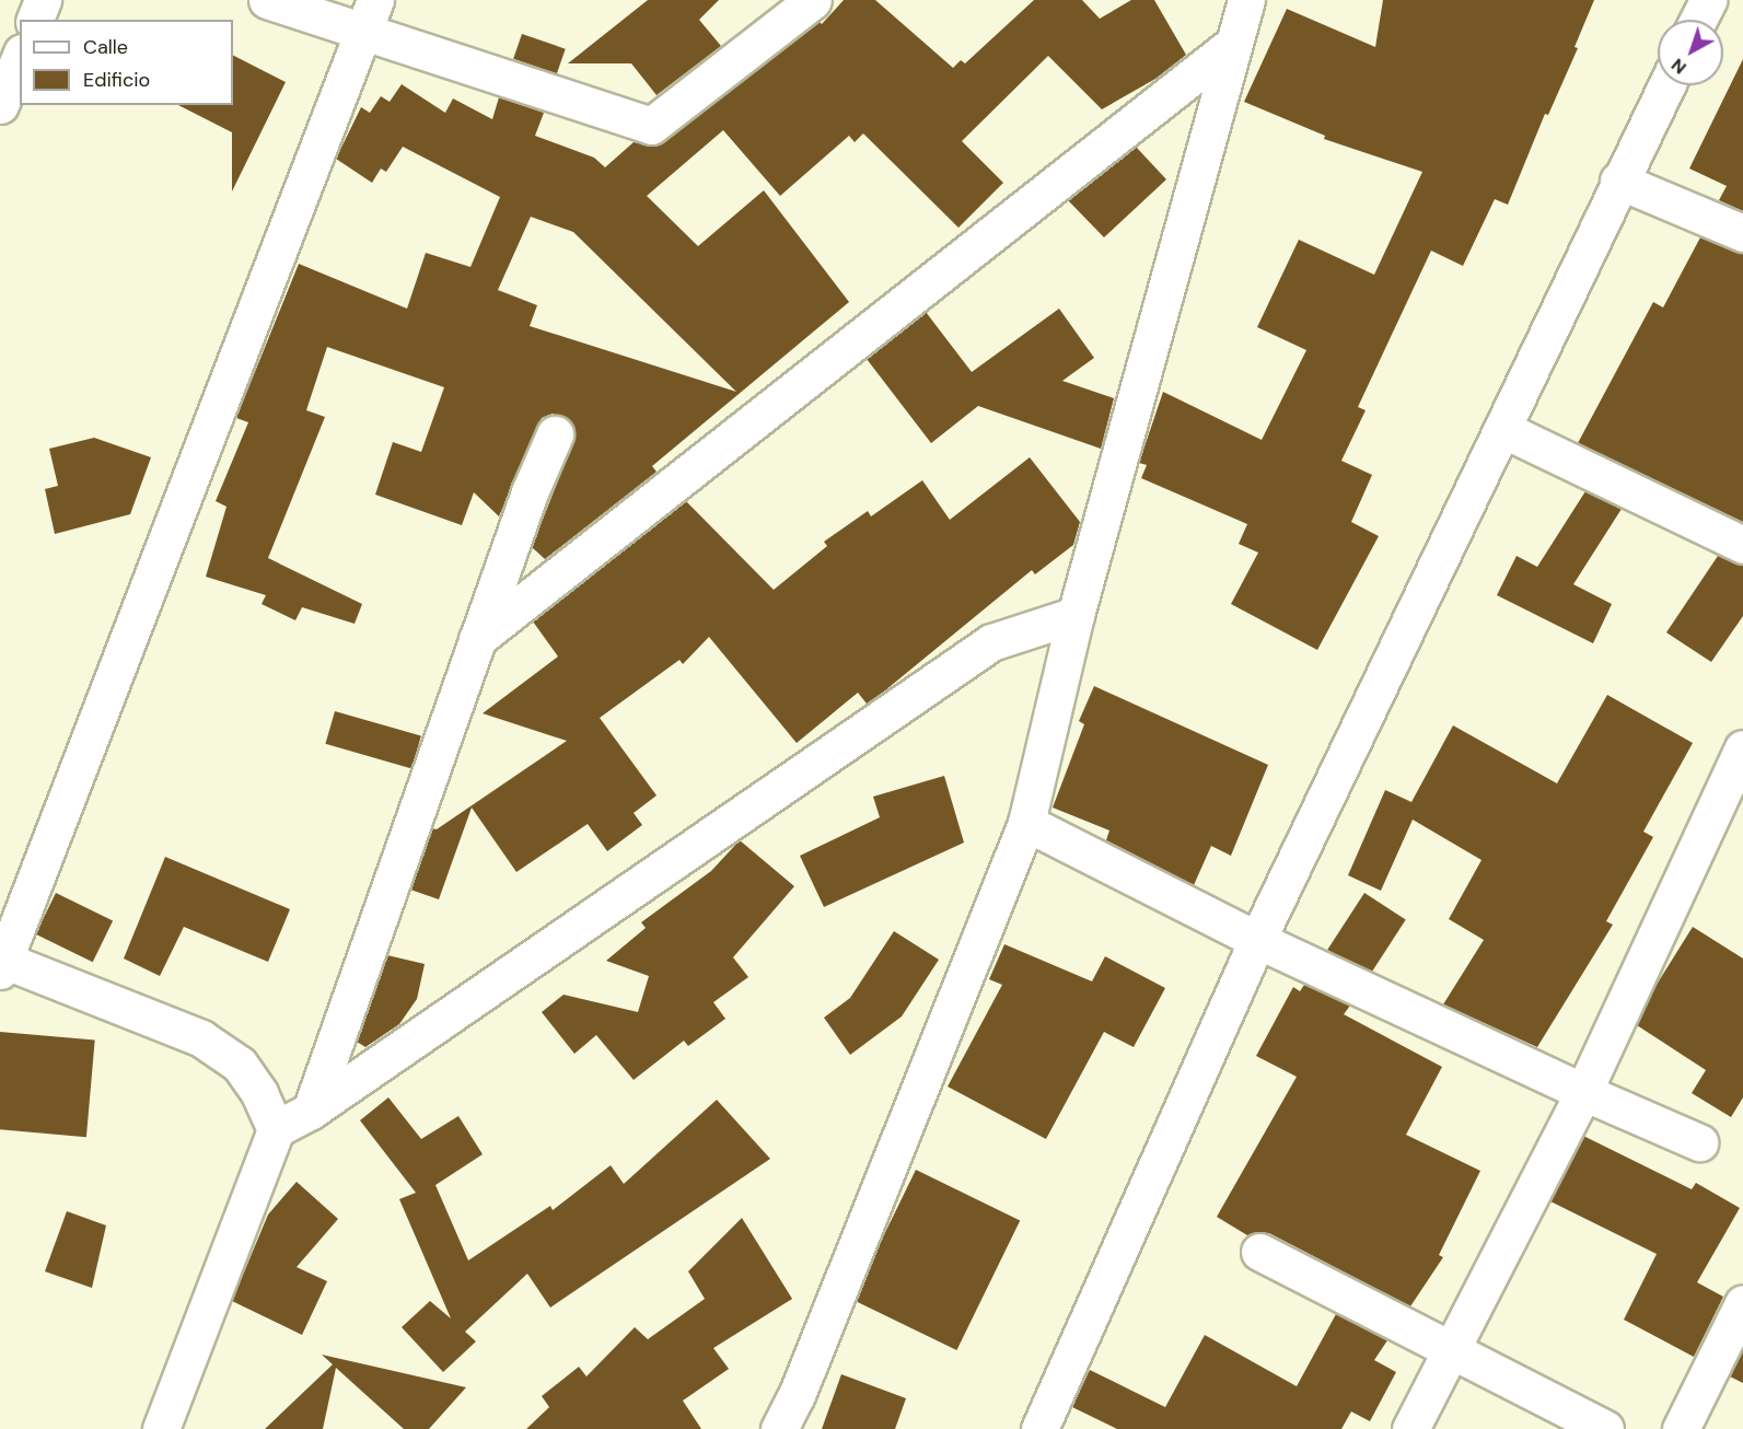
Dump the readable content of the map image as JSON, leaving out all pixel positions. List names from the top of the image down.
{
  "legend": ["Calle", "Edificio"],
  "north": "bottom left"
}
